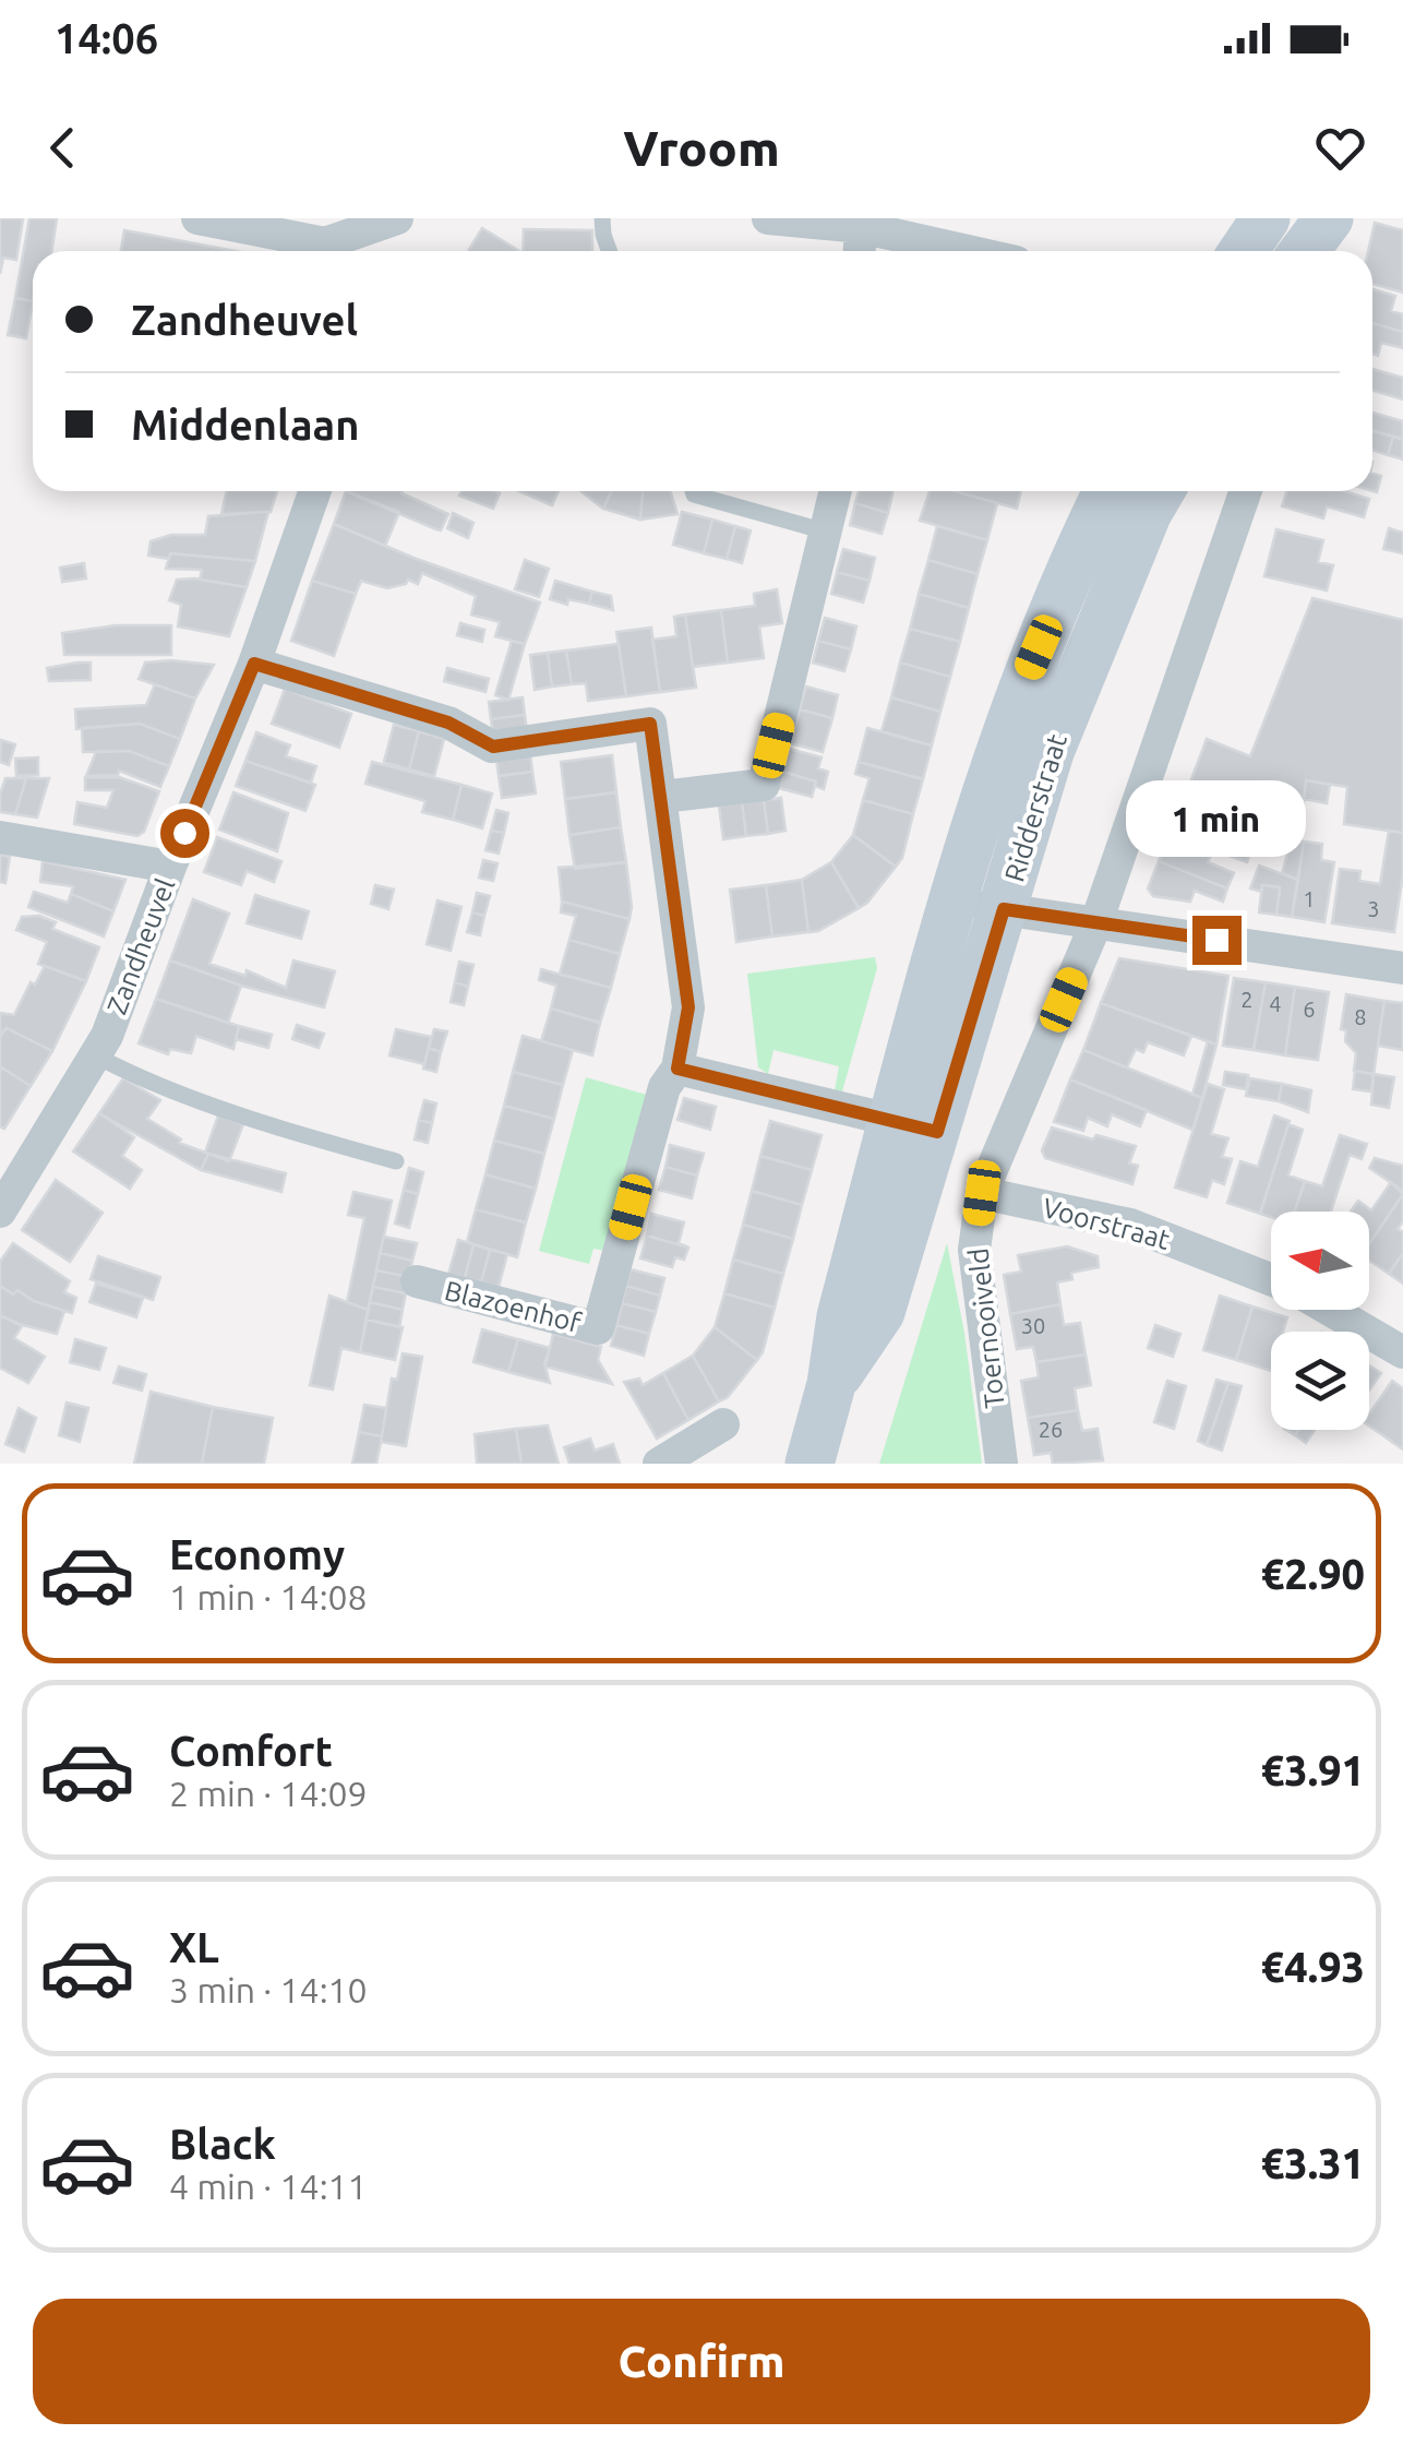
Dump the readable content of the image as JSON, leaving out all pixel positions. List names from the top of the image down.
{
  "streets": {
    "street": [
      "Ridderstraat",
      "Zandheuvel",
      "Voorstraat",
      "Blazoenhof",
      "Toernooiveld"
    ]
  },
  "crossings": [
    ["Zandheuvel", "Blazoenhof"],
    ["Voorstraat", "Toernooiveld"]
  ],
  "house_numbers": [
    "1",
    "3",
    "2",
    "4",
    "6",
    "8",
    "30",
    "26"
  ],
  "north": "left",
  "page": {
    "status": "14:06",
    "header": "Vroom",
    "banner": ["Zandheuvel", "Middenlaan"],
    "bubble": "1 min",
    "list": [
      {
        "name": "Economy",
        "note": "1 min · 14:08",
        "value": "€2.90"
      },
      {
        "name": "Comfort",
        "note": "2 min · 14:09",
        "value": "€3.91"
      },
      {
        "name": "XL",
        "note": "3 min · 14:10",
        "value": "€4.93"
      },
      {
        "name": "Black",
        "note": "4 min · 14:11",
        "value": "€3.31"
      }
    ],
    "buttons": "Confirm"
  }
}
